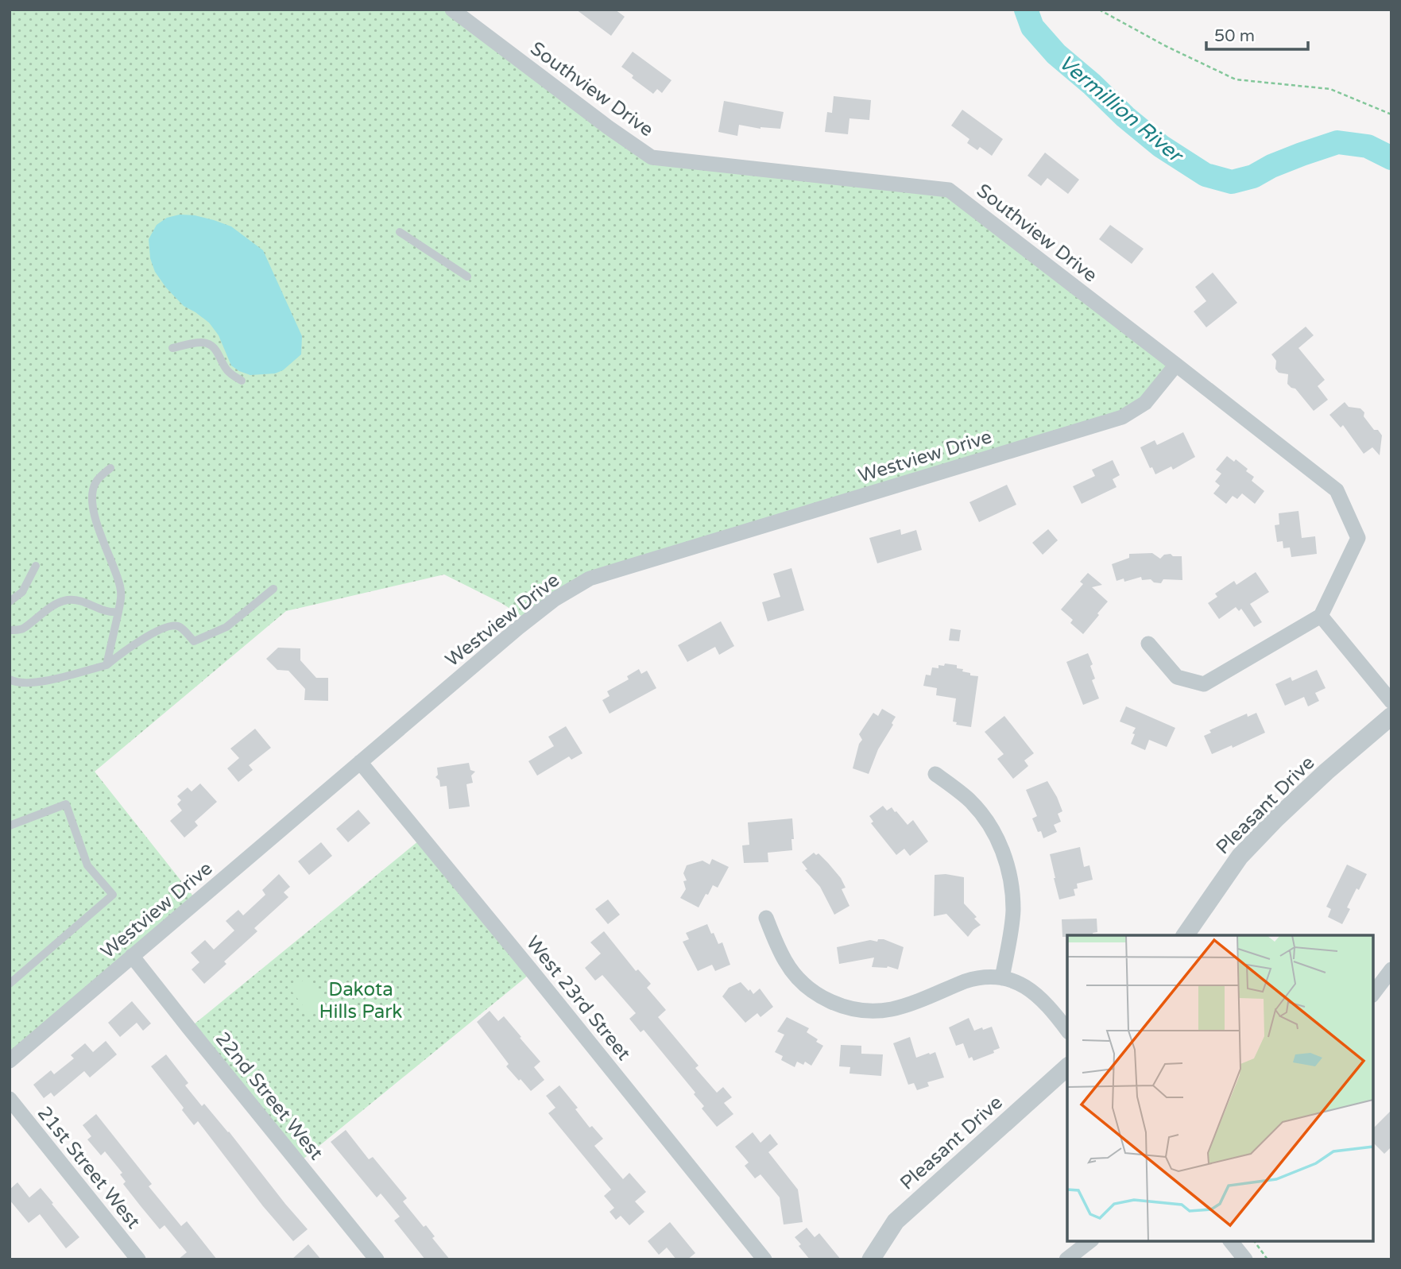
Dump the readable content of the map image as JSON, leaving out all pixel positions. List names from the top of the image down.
{
  "streets": {
    "street": [
      "Southview Drive",
      "Westview Drive",
      "Pleasant Drive",
      "West 23rd Street",
      "22nd Street West",
      "21st Street West"
    ]
  },
  "crossings": [
    ["Southview Drive", "Westview Drive"],
    ["Westview Drive", "West 23rd Street"],
    ["Westview Drive", "22nd Street West"]
  ],
  "water": ["Vermillion River"],
  "parks": ["Dakota Hills Park"],
  "scale_bar": "50 m"
}
